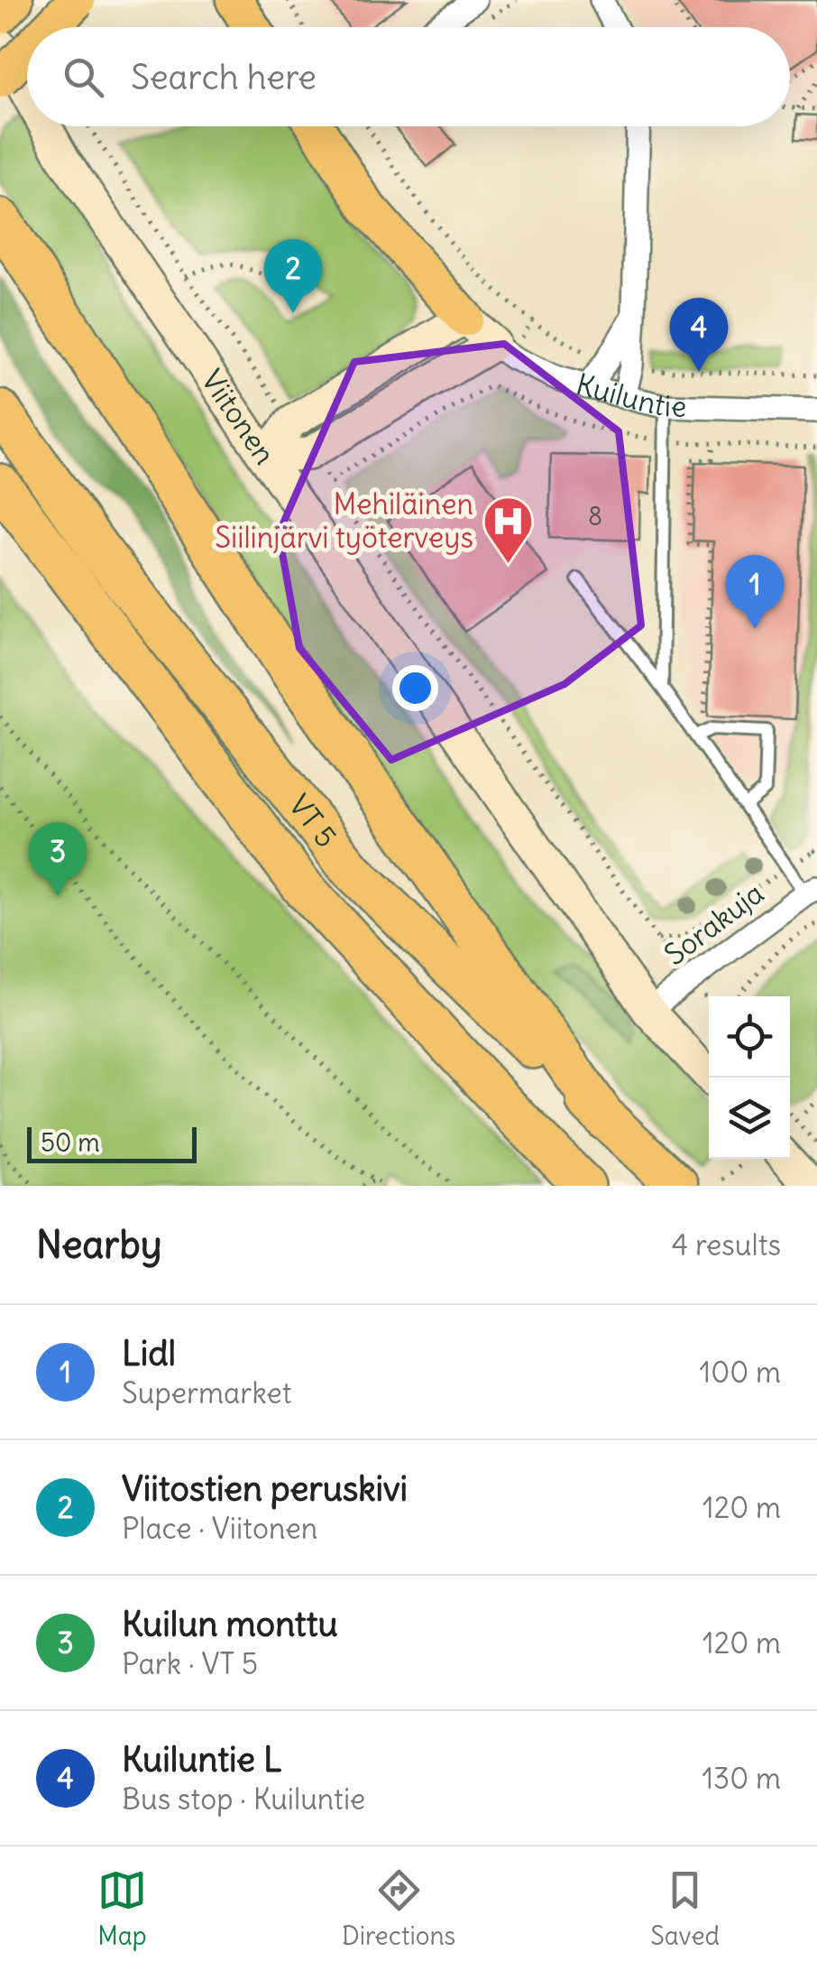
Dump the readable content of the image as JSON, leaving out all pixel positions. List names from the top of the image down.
{
  "streets": {
    "highway": ["VT 5"],
    "main road": ["Kuiluntie", "Viitonen"],
    "street": ["Sorakuja"]
  },
  "crossings": [
    ["Viitonen", "Sorakuja"]
  ],
  "places": {
    "hospital": ["Mehiläinen Siilinjärvi työterveys"]
  },
  "house_numbers": ["8"],
  "scale_bar": "50 m",
  "page": {
    "search": "Search here",
    "pins": [
      "2",
      "4",
      "1",
      "3"
    ],
    "scale": "50 m",
    "heading": ["Nearby", "4 results"],
    "list": [
      {
        "mark": "1",
        "name": "Lidl",
        "note": "Supermarket",
        "value": "100 m"
      },
      {
        "mark": "2",
        "name": "Viitostien peruskivi",
        "note": "Place · Viitonen",
        "value": "120 m"
      },
      {
        "mark": "3",
        "name": "Kuilun monttu",
        "note": "Park · VT 5",
        "value": "120 m"
      },
      {
        "mark": "4",
        "name": "Kuiluntie L",
        "note": "Bus stop · Kuiluntie",
        "value": "130 m"
      }
    ],
    "nav": ["Map", "Directions", "Saved"]
  }
}
